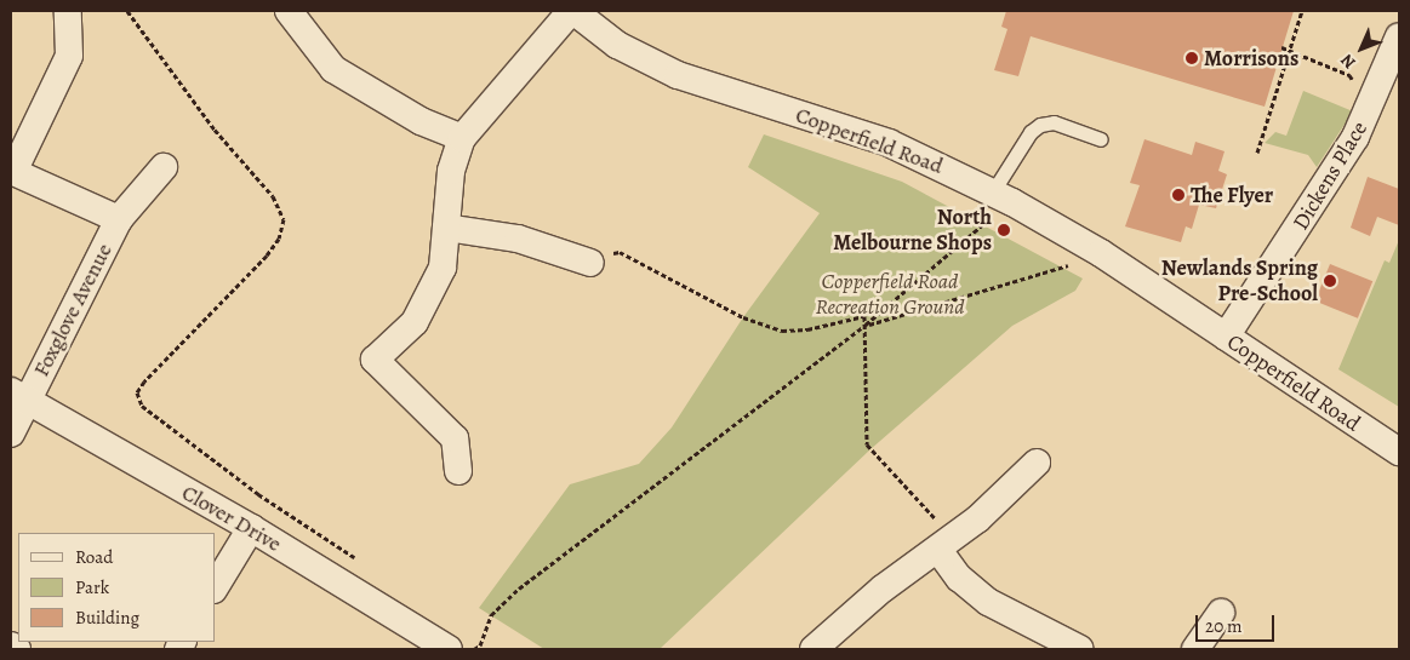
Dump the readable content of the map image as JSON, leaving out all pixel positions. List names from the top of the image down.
{
  "streets": {
    "street": [
      "Copperfield Road",
      "Dickens Place",
      "Foxglove Avenue",
      "Clover Drive"
    ]
  },
  "crossings": [
    ["Copperfield Road", "Dickens Place"],
    ["Foxglove Avenue", "Clover Drive"]
  ],
  "parks": ["Copperfield Road Recreation Ground"],
  "places": [
    "Morrisons",
    "The Flyer",
    "North Melbourne Shops",
    "Newlands Spring Pre-School"
  ],
  "legend": ["Road", "Park", "Building"],
  "scale_bar": "20 m",
  "north": "bottom left"
}
